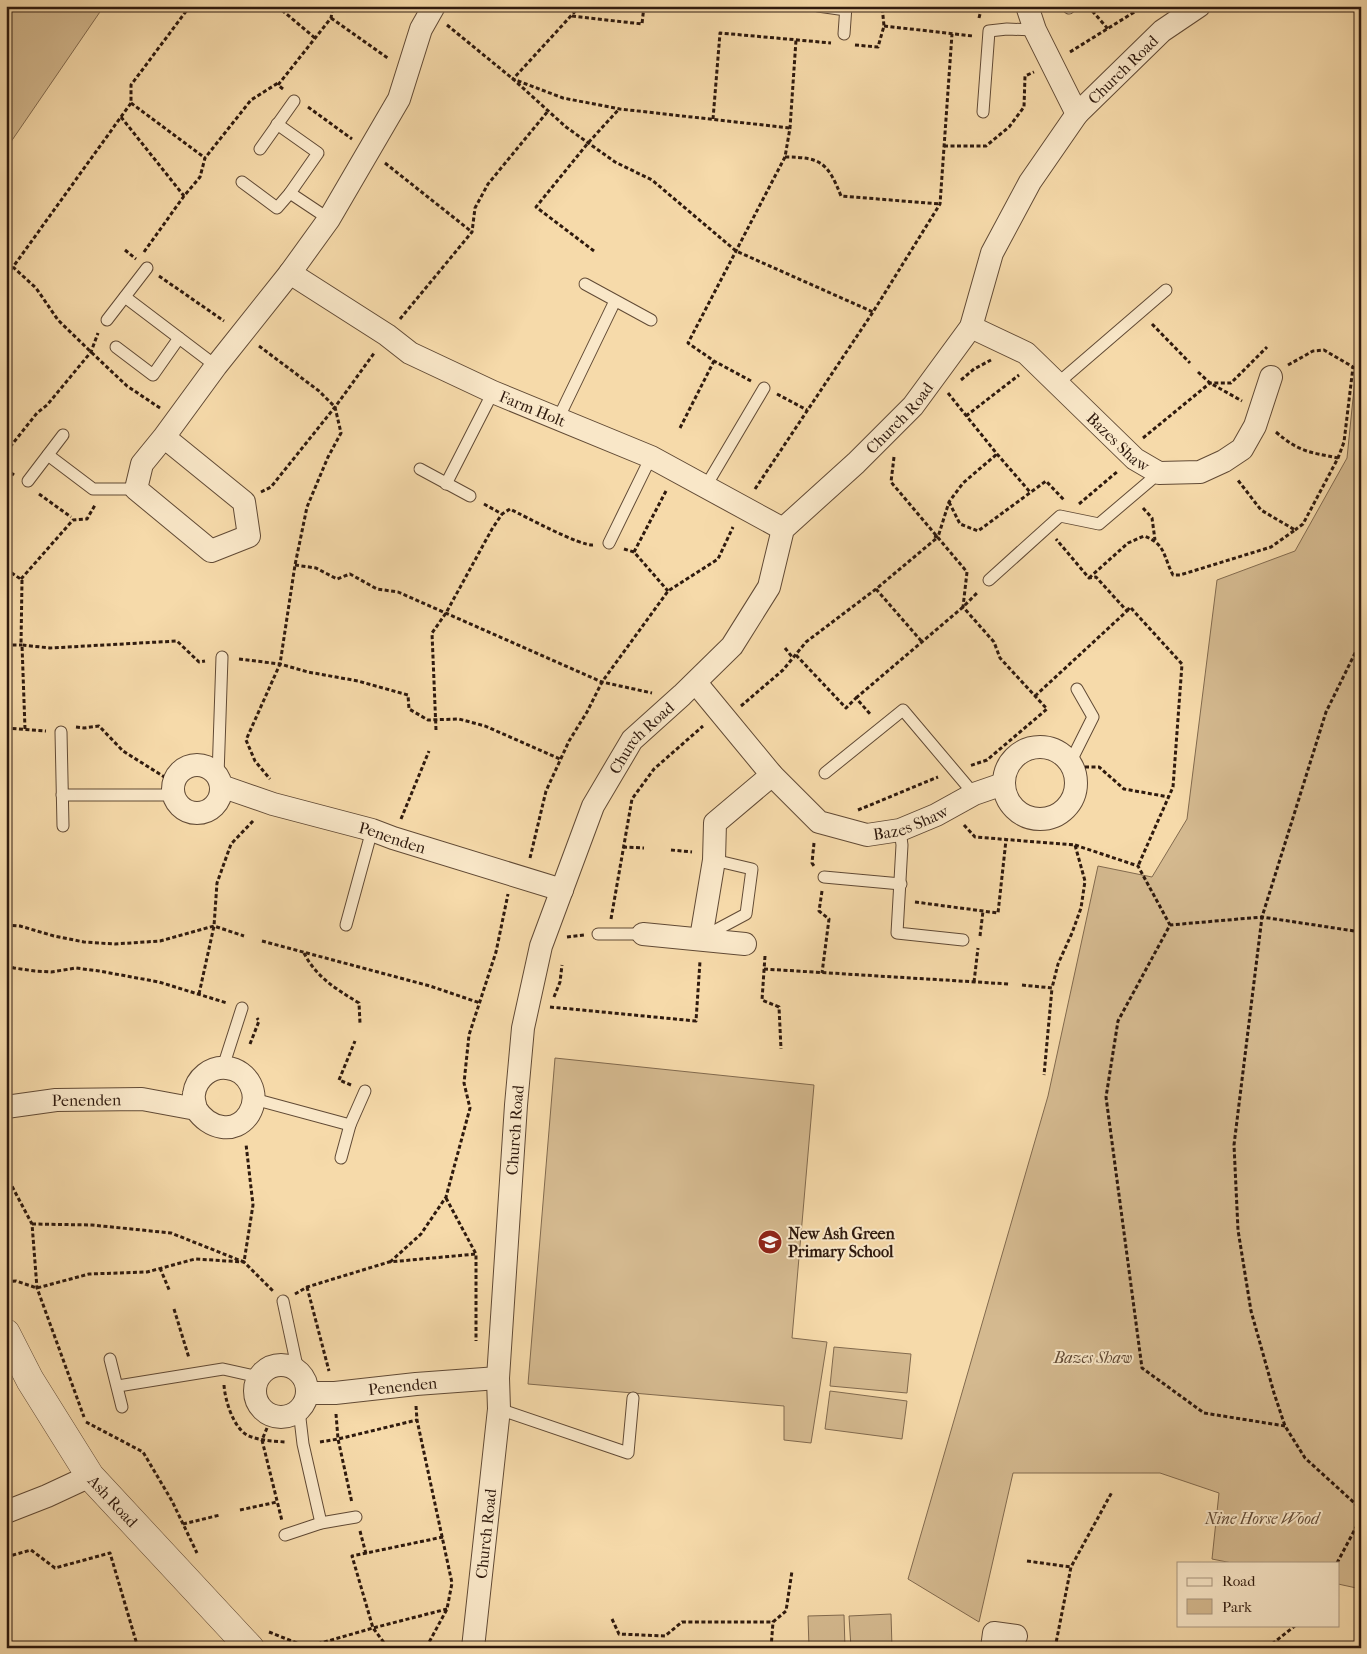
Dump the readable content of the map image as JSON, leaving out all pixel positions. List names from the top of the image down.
{
  "streets": {
    "street": [
      "Church Road",
      "Farm Holt",
      "Bazes Shaw",
      "Penenden",
      "Ash Road"
    ]
  },
  "crossings": [
    ["Church Road", "Farm Holt"],
    ["Church Road", "Bazes Shaw"],
    ["Church Road", "Penenden"]
  ],
  "parks": ["Bazes Shaw", "Nine Horse Wood"],
  "places": {
    "school or university": ["New Ash Green Primary School"]
  },
  "legend": ["Road", "Park"]
}
